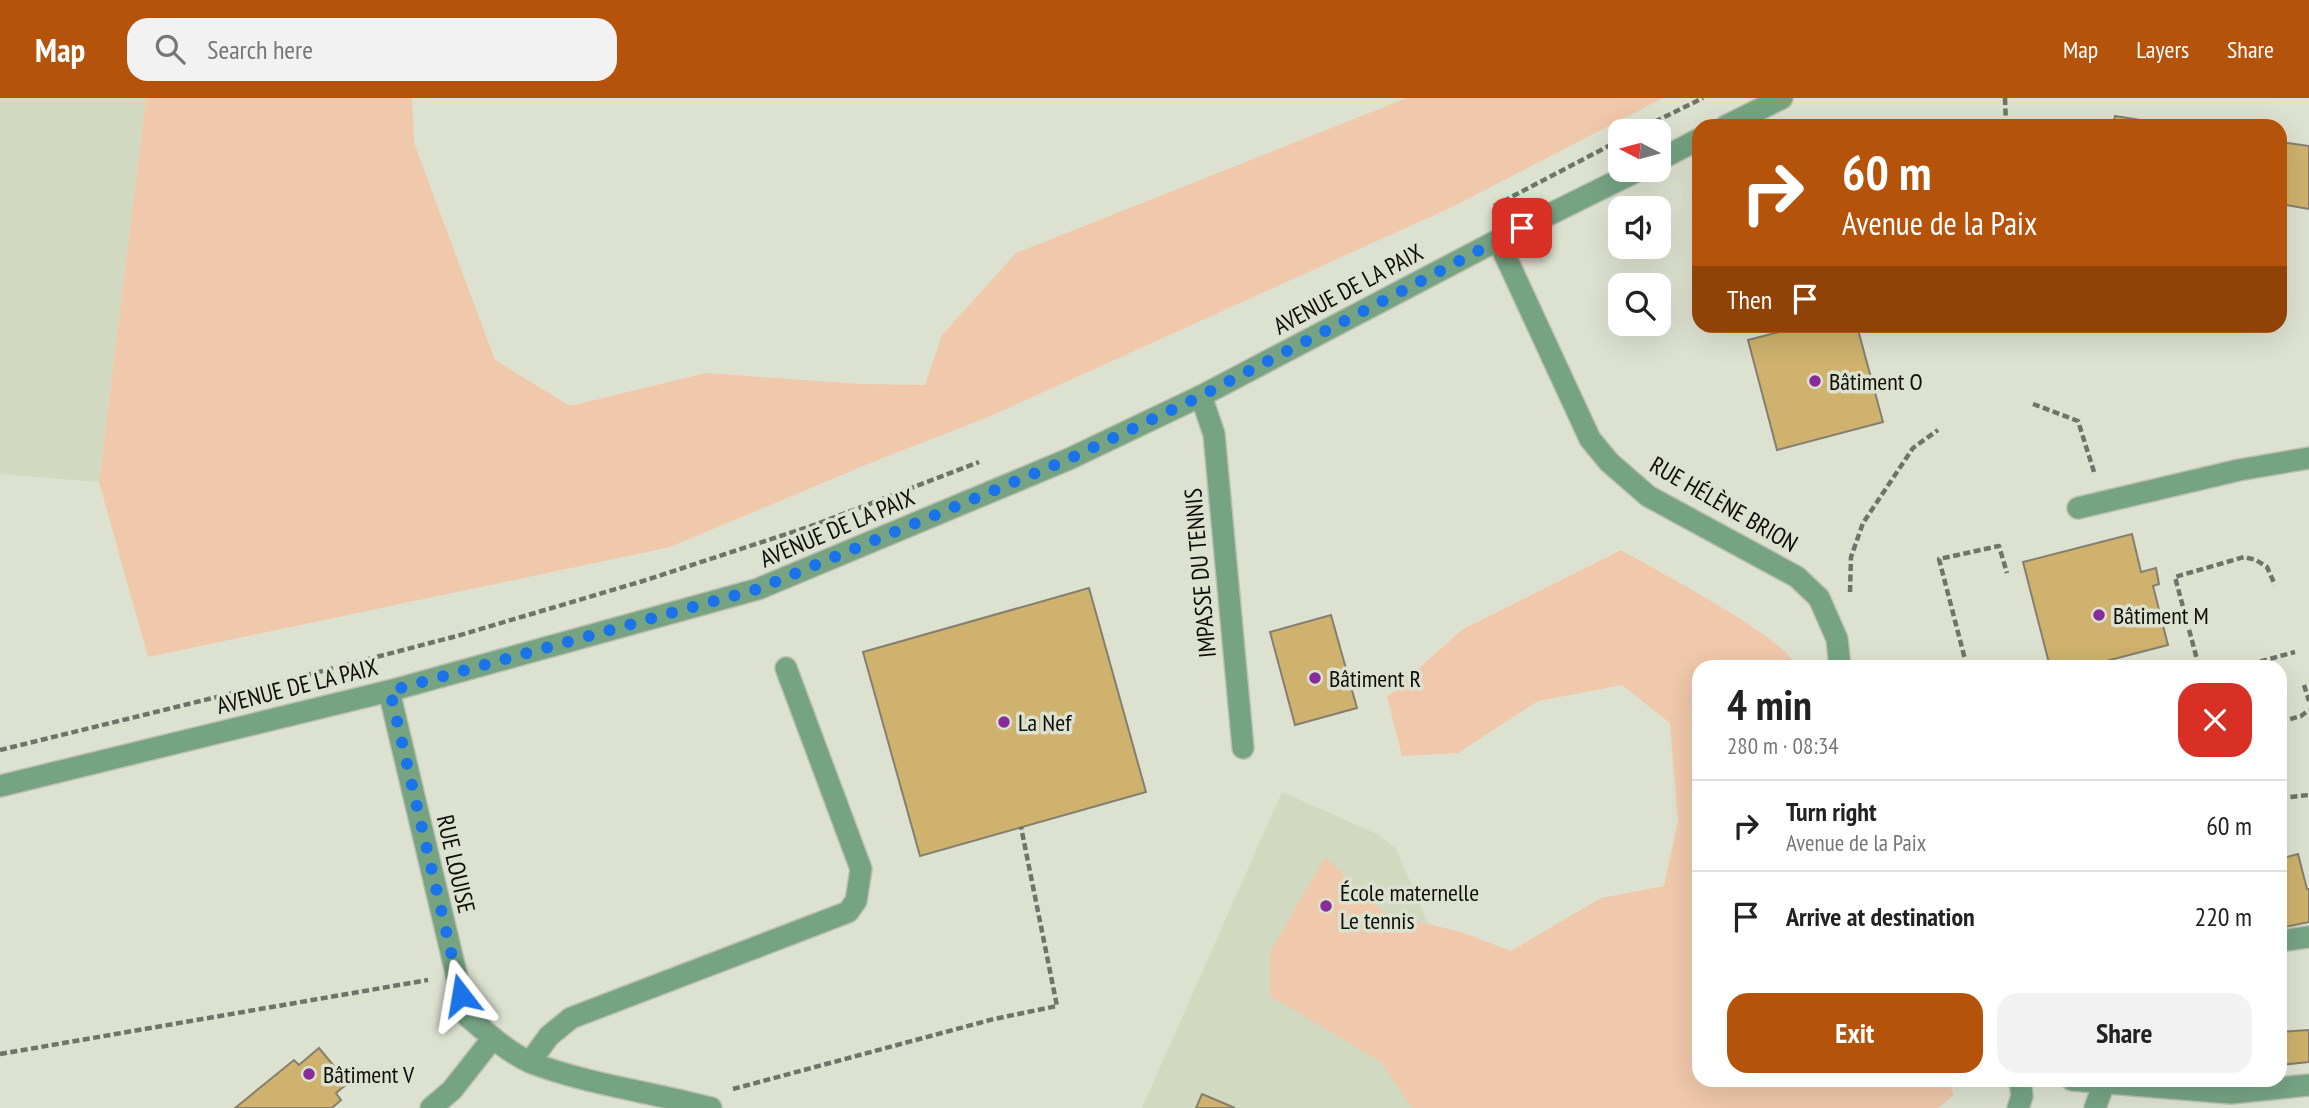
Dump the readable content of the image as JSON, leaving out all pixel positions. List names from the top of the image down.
{
  "streets": {
    "street": [
      "AVENUE DE LA PAIX",
      "RUE HÉLÈNE BRION",
      "IMPASSE DU TENNIS",
      "RUE LOUISE"
    ]
  },
  "crossings": [
    ["AVENUE DE LA PAIX", "RUE HÉLÈNE BRION"],
    ["AVENUE DE LA PAIX", "IMPASSE DU TENNIS"],
    ["AVENUE DE LA PAIX", "RUE LOUISE"]
  ],
  "places": [
    "Bâtiment O",
    "Bâtiment M",
    "Bâtiment R",
    "La Nef",
    "École maternelle Le tennis",
    "Bâtiment V"
  ],
  "north": "left",
  "page": {
    "header": "Map",
    "search": "Search here",
    "nav": ["Map", "Layers", "Share"],
    "turn": ["60 m", "Avenue de la Paix"],
    "then": "Then",
    "heading": ["4 min", "280 m · 08:34"],
    "list": [
      {
        "name": "Turn right",
        "note": "Avenue de la Paix",
        "value": "60 m"
      },
      {
        "name": "Arrive at destination",
        "value": "220 m"
      }
    ],
    "buttons": ["Exit", "Share"]
  }
}
